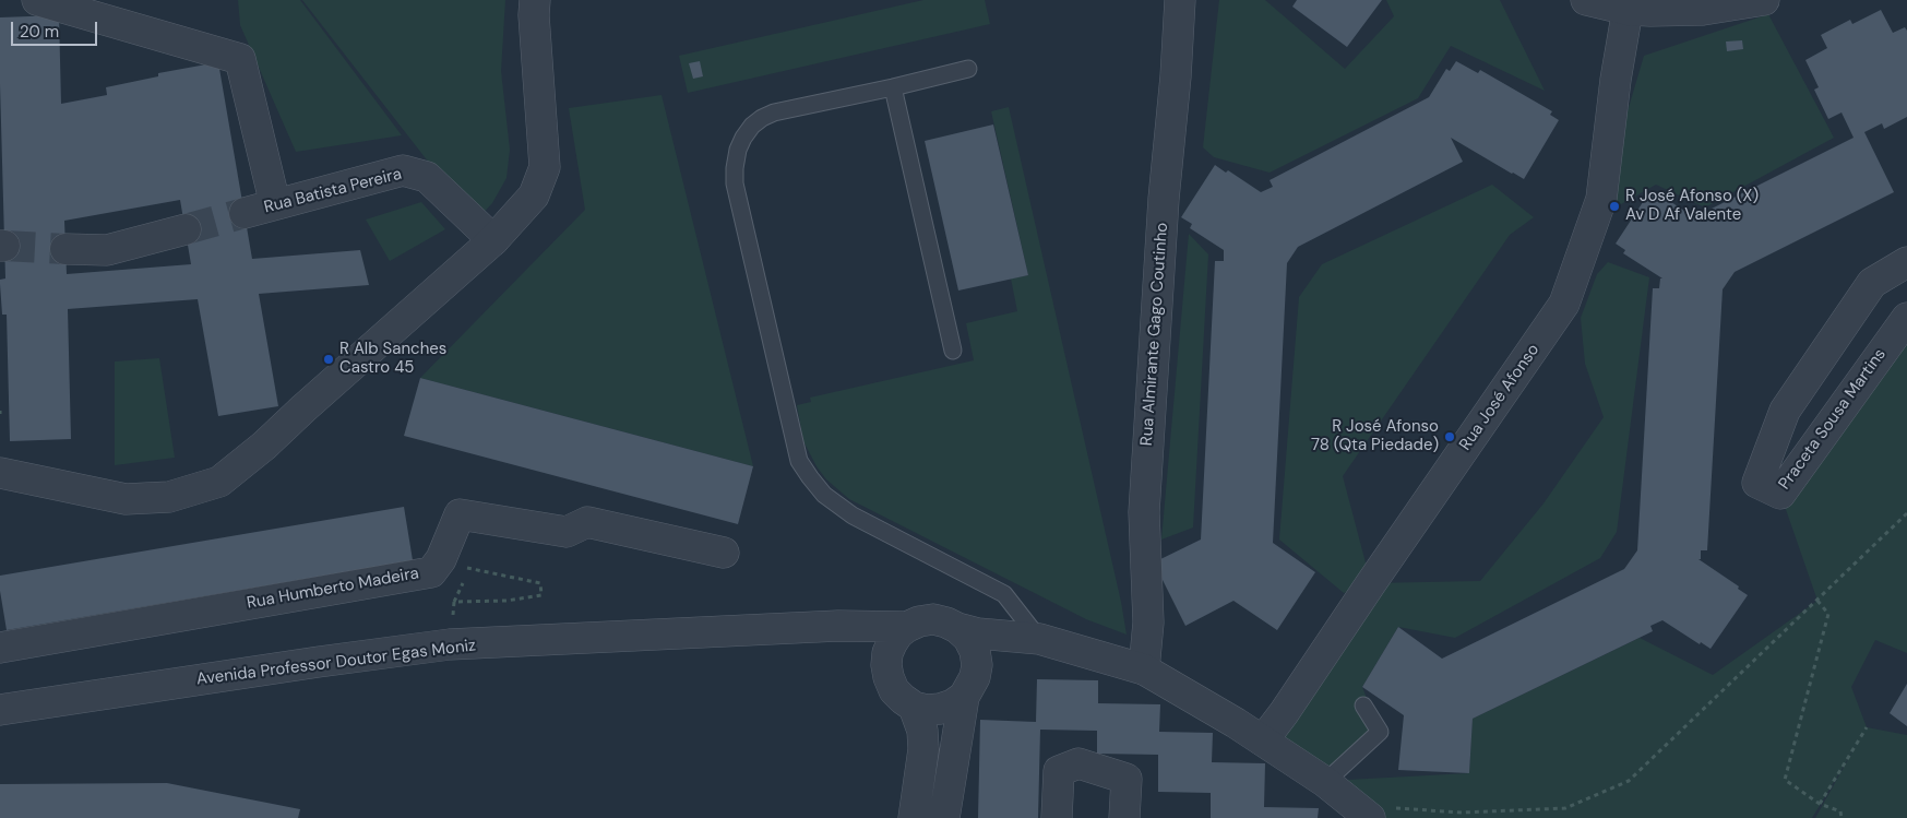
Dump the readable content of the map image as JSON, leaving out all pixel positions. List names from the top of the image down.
{
  "streets": {
    "street": [
      "Rua Batista Pereira",
      "Rua Almirante Gago Coutinho",
      "Rua José Afonso",
      "Praceta Sousa Martins",
      "Rua Humberto Madeira",
      "Avenida Professor Doutor Egas Moniz"
    ]
  },
  "places": ["R José Afonso (X) Av D Af Valente", "R Alb Sanches Castro 45", "R José Afonso 78 (Qta Piedade)"],
  "scale_bar": "20 m"
}
